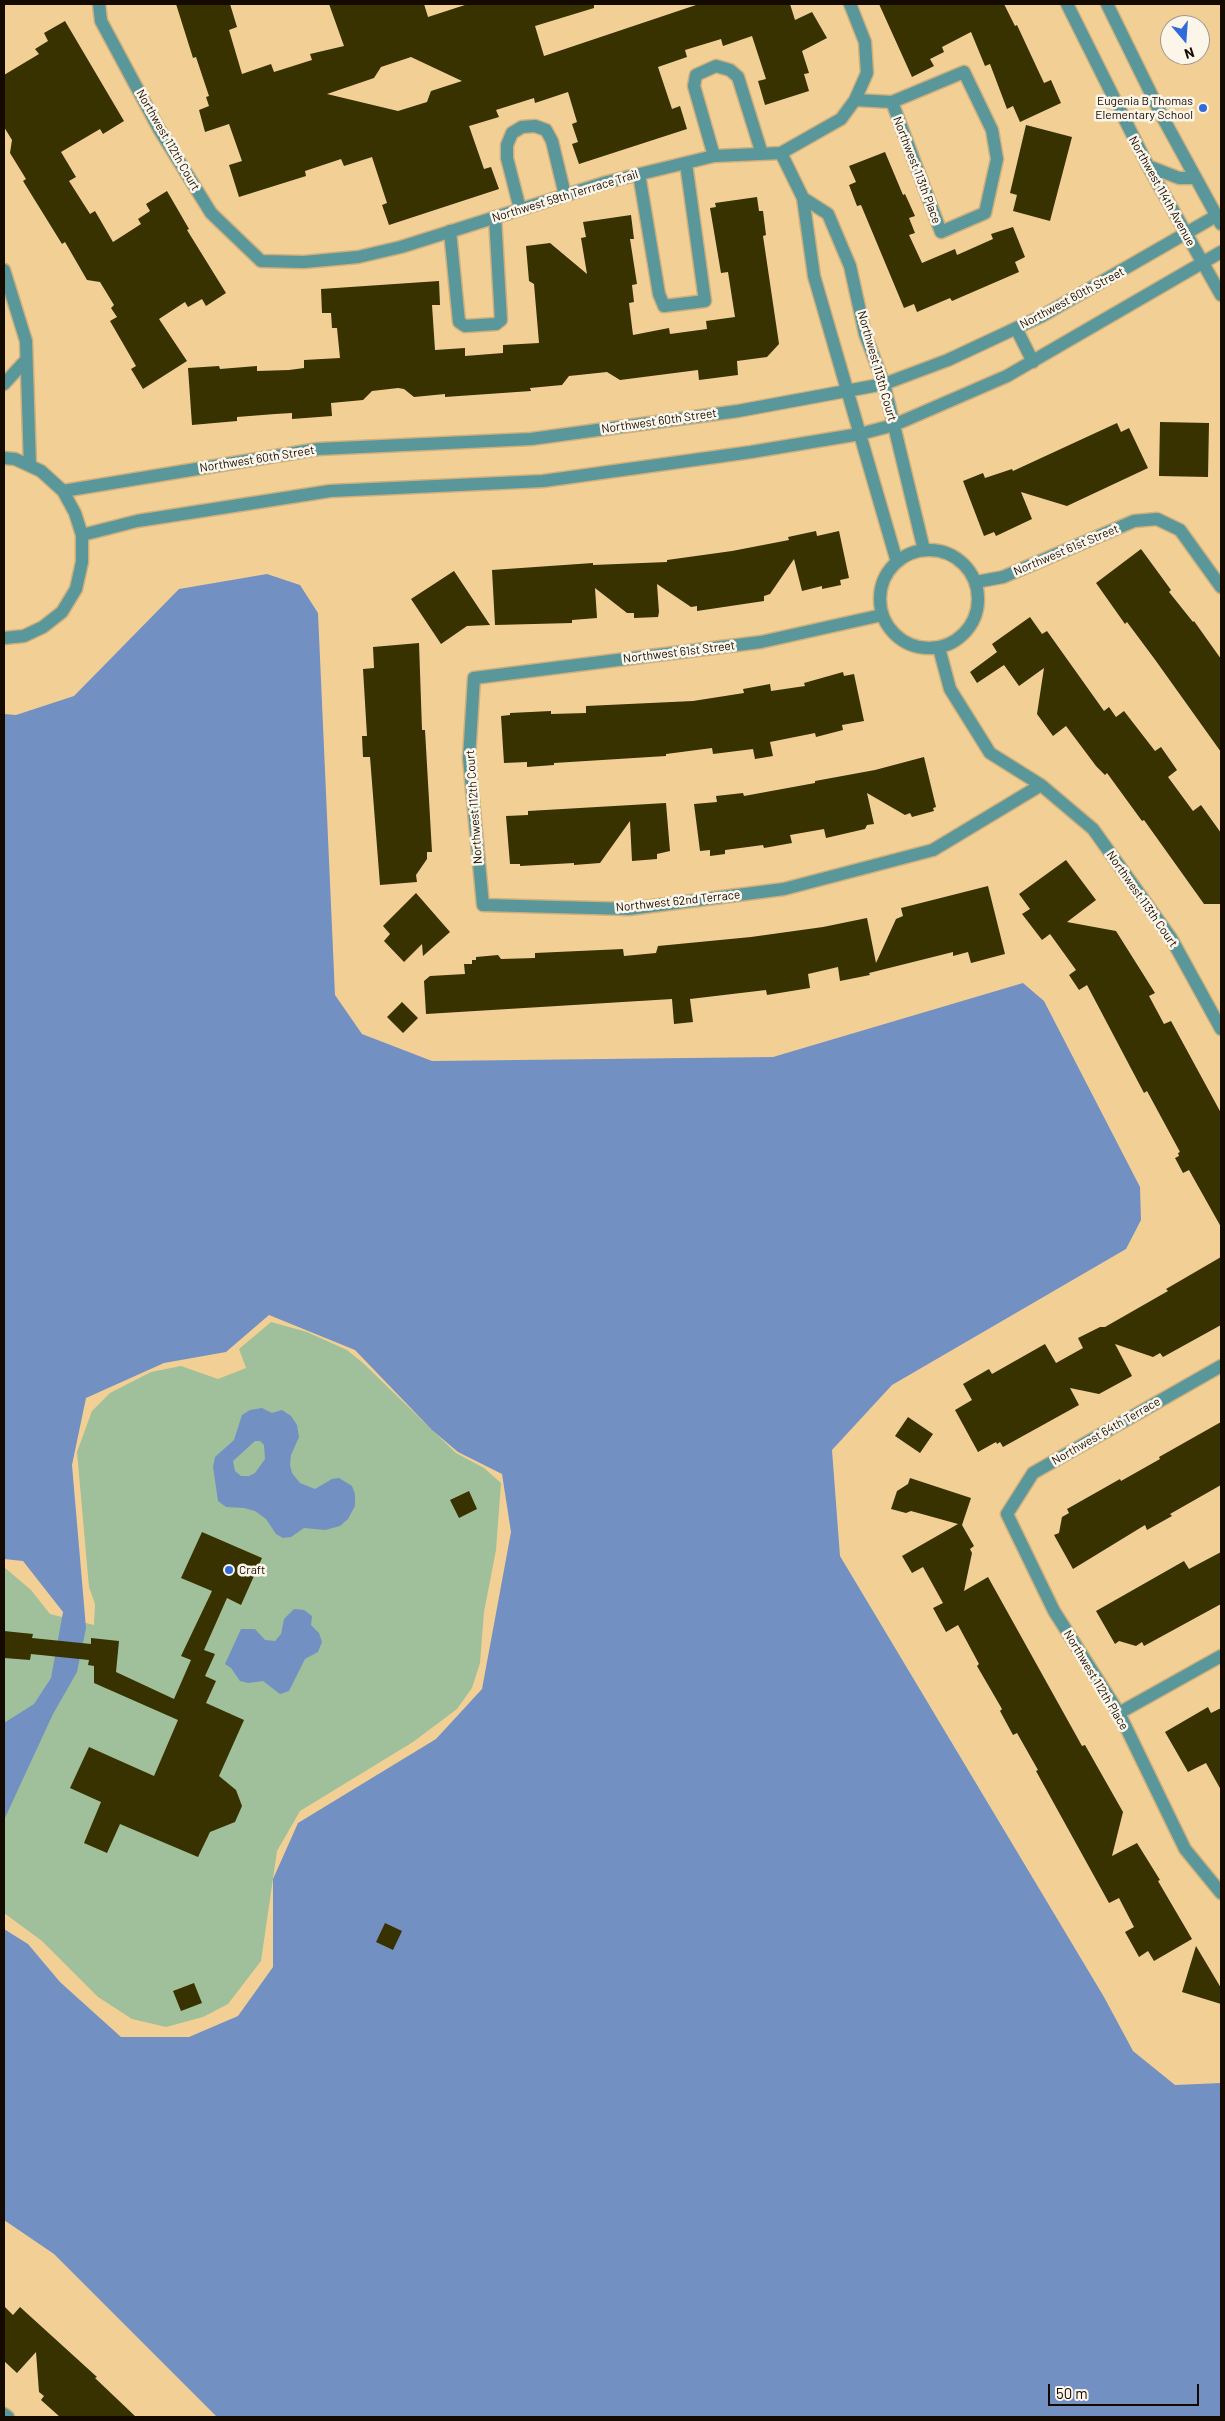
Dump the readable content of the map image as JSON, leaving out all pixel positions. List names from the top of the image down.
{
  "streets": {
    "street": [
      "Northwest 112th Court",
      "Northwest 113th Place",
      "Northwest 114th Avenue",
      "Northwest 59th Terrrace Trail",
      "Northwest 60th Street",
      "Northwest 113th Court",
      "Northwest 61st Street",
      "Northwest 62nd Terrace",
      "Northwest 64th Terrace",
      "Northwest 112th Place"
    ]
  },
  "crossings": [
    ["Northwest 112th Court", "Northwest 59th Terrrace Trail"],
    ["Northwest 112th Court", "Northwest 61st Street"],
    ["Northwest 112th Court", "Northwest 62nd Terrace"],
    ["Northwest 113th Place", "Northwest 59th Terrrace Trail"],
    ["Northwest 114th Avenue", "Northwest 60th Street"],
    ["Northwest 60th Street", "Northwest 113th Court"],
    ["Northwest 113th Court", "Northwest 61st Street"],
    ["Northwest 113th Court", "Northwest 62nd Terrace"],
    ["Northwest 64th Terrace", "Northwest 112th Place"]
  ],
  "places": ["Eugenia B Thomas Elementary School", "Craft"],
  "scale_bar": "50 m",
  "north": "bottom"
}
